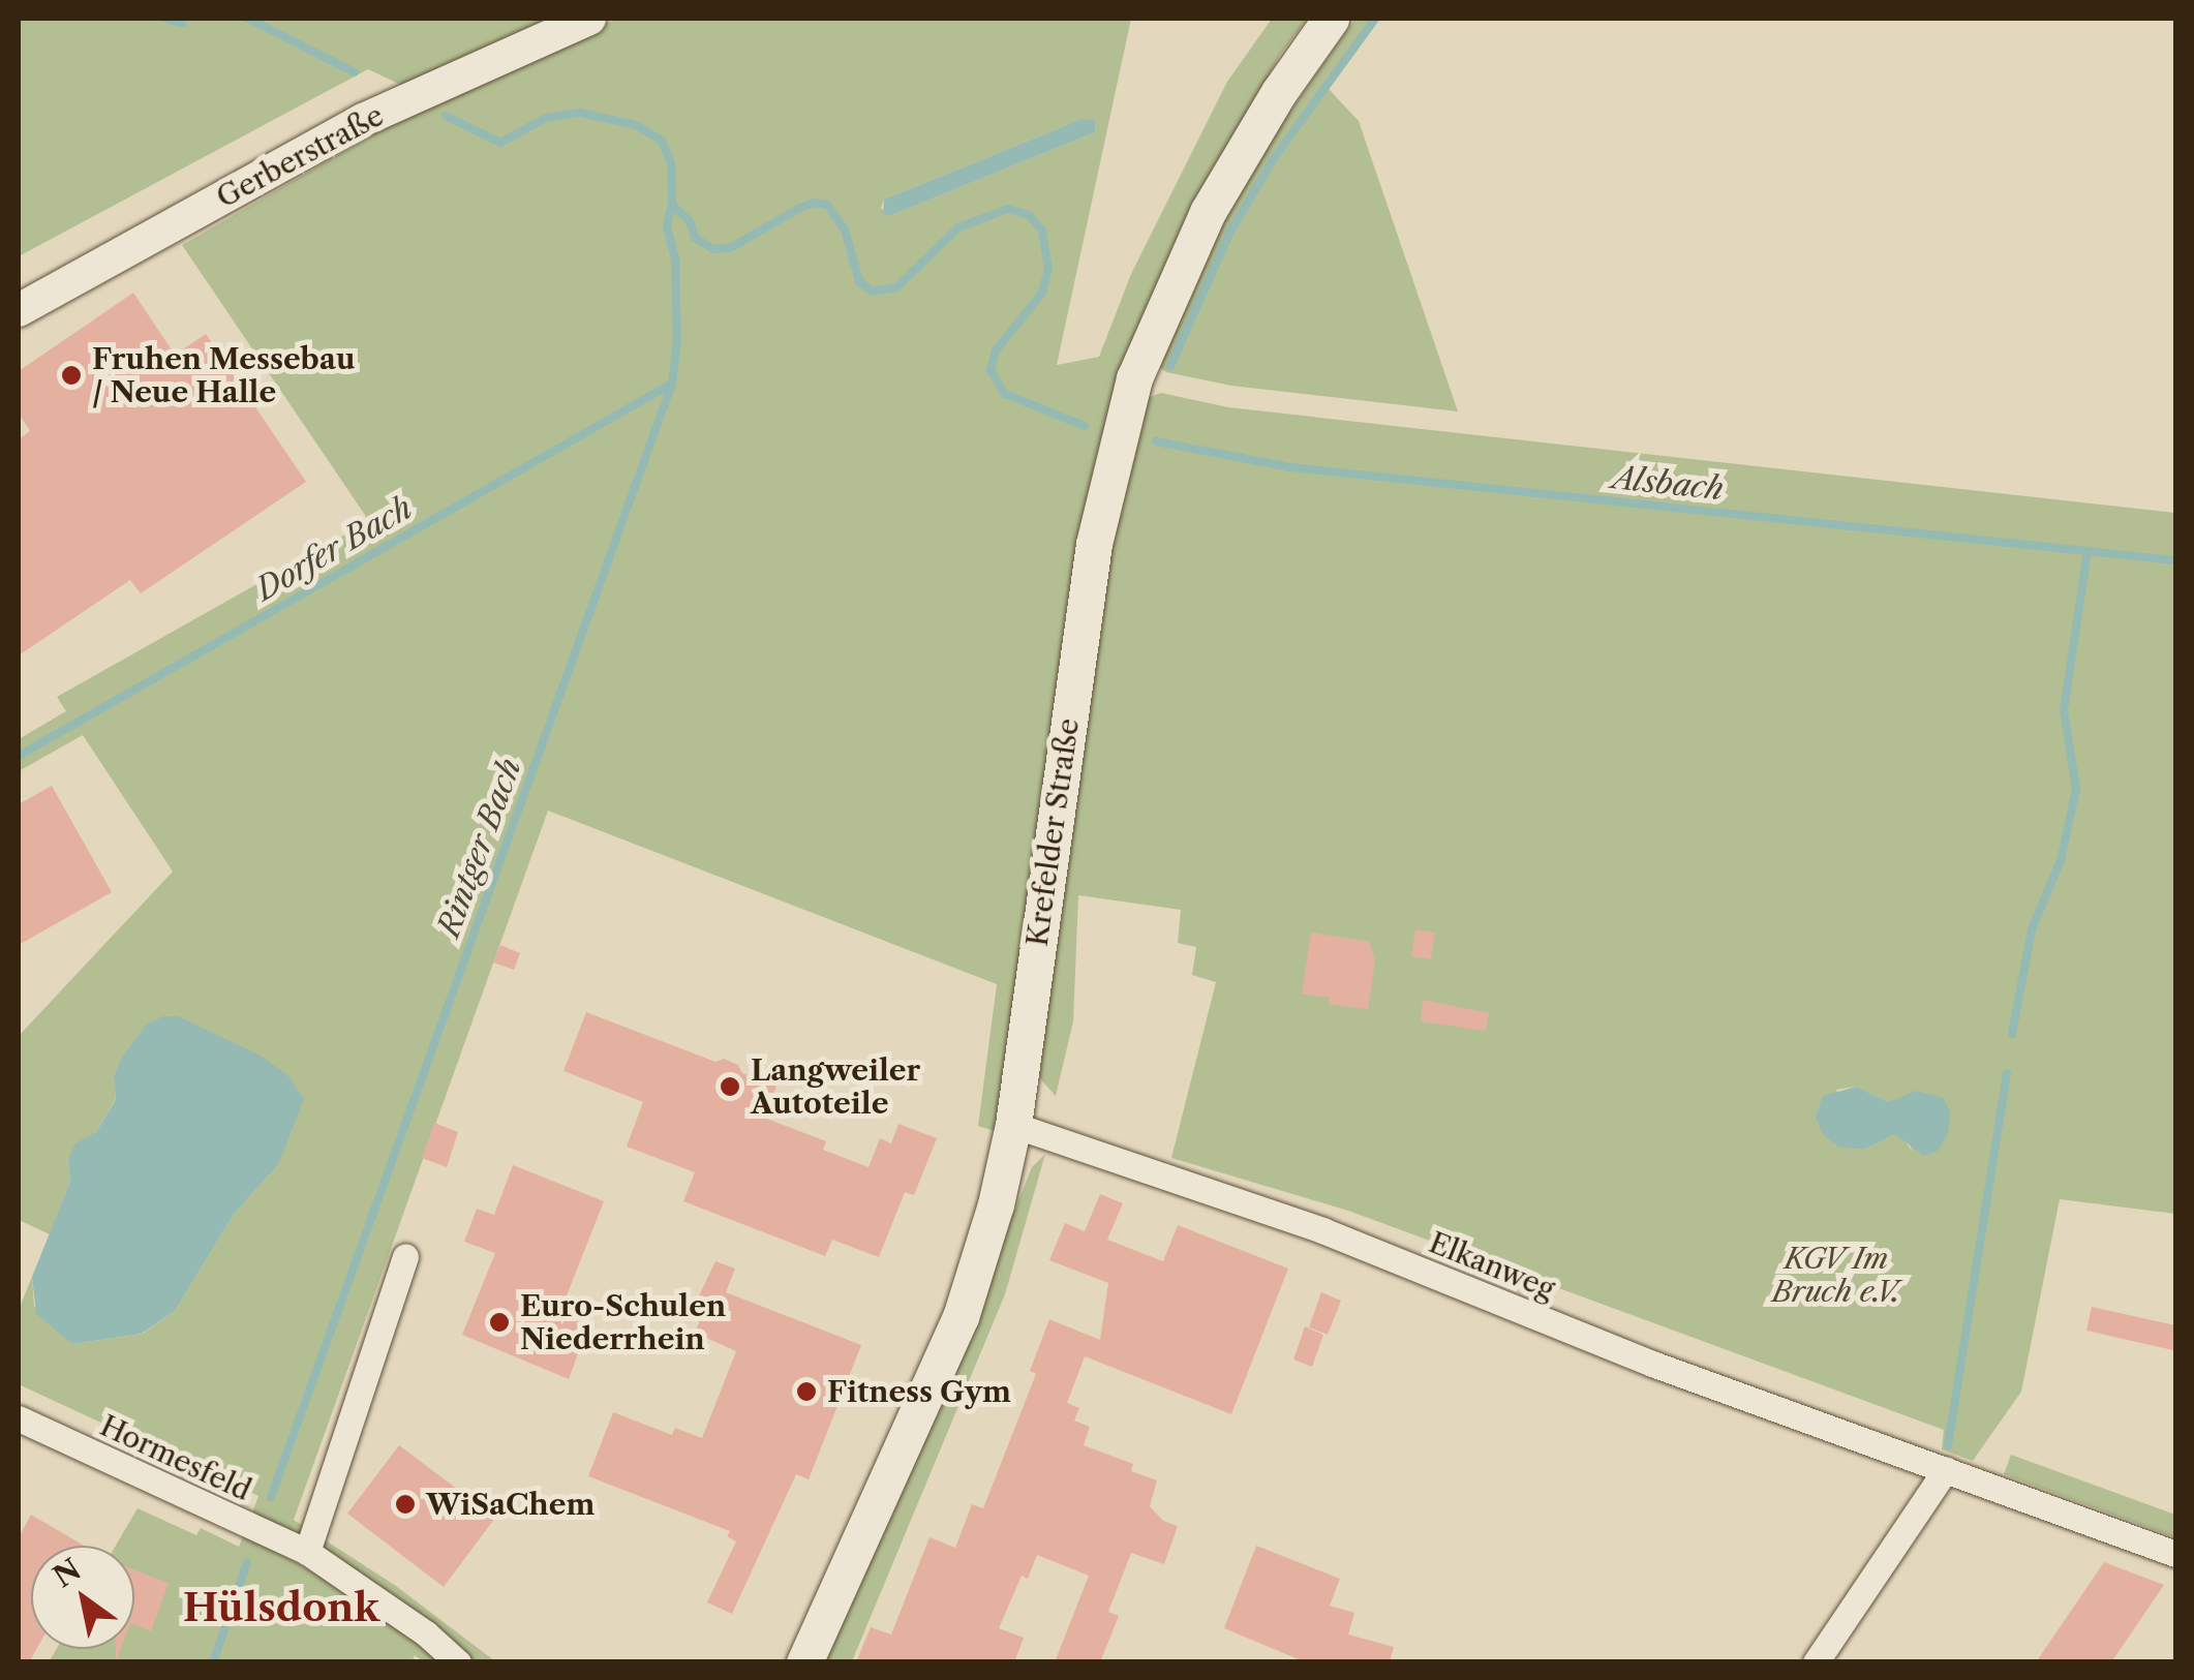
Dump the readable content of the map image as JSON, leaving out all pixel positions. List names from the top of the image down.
{
  "streets": {
    "main road": ["Krefelder Straße"],
    "street": ["Gerberstraße", "Elkanweg", "Hormesfeld"]
  },
  "crossings": [
    ["Krefelder Straße", "Elkanweg"]
  ],
  "districts": ["Hülsdonk"],
  "water": ["Alsbach", "Dorfer Bach", "Rintger Bach"],
  "parks": ["KGV Im Bruch e.V."],
  "places": [
    "Fruhen Messebau / Neue Halle",
    "Langweiler Autoteile",
    "Euro-Schulen Niederrhein",
    "Fitness Gym",
    "WiSaChem"
  ],
  "north": "top left"
}
